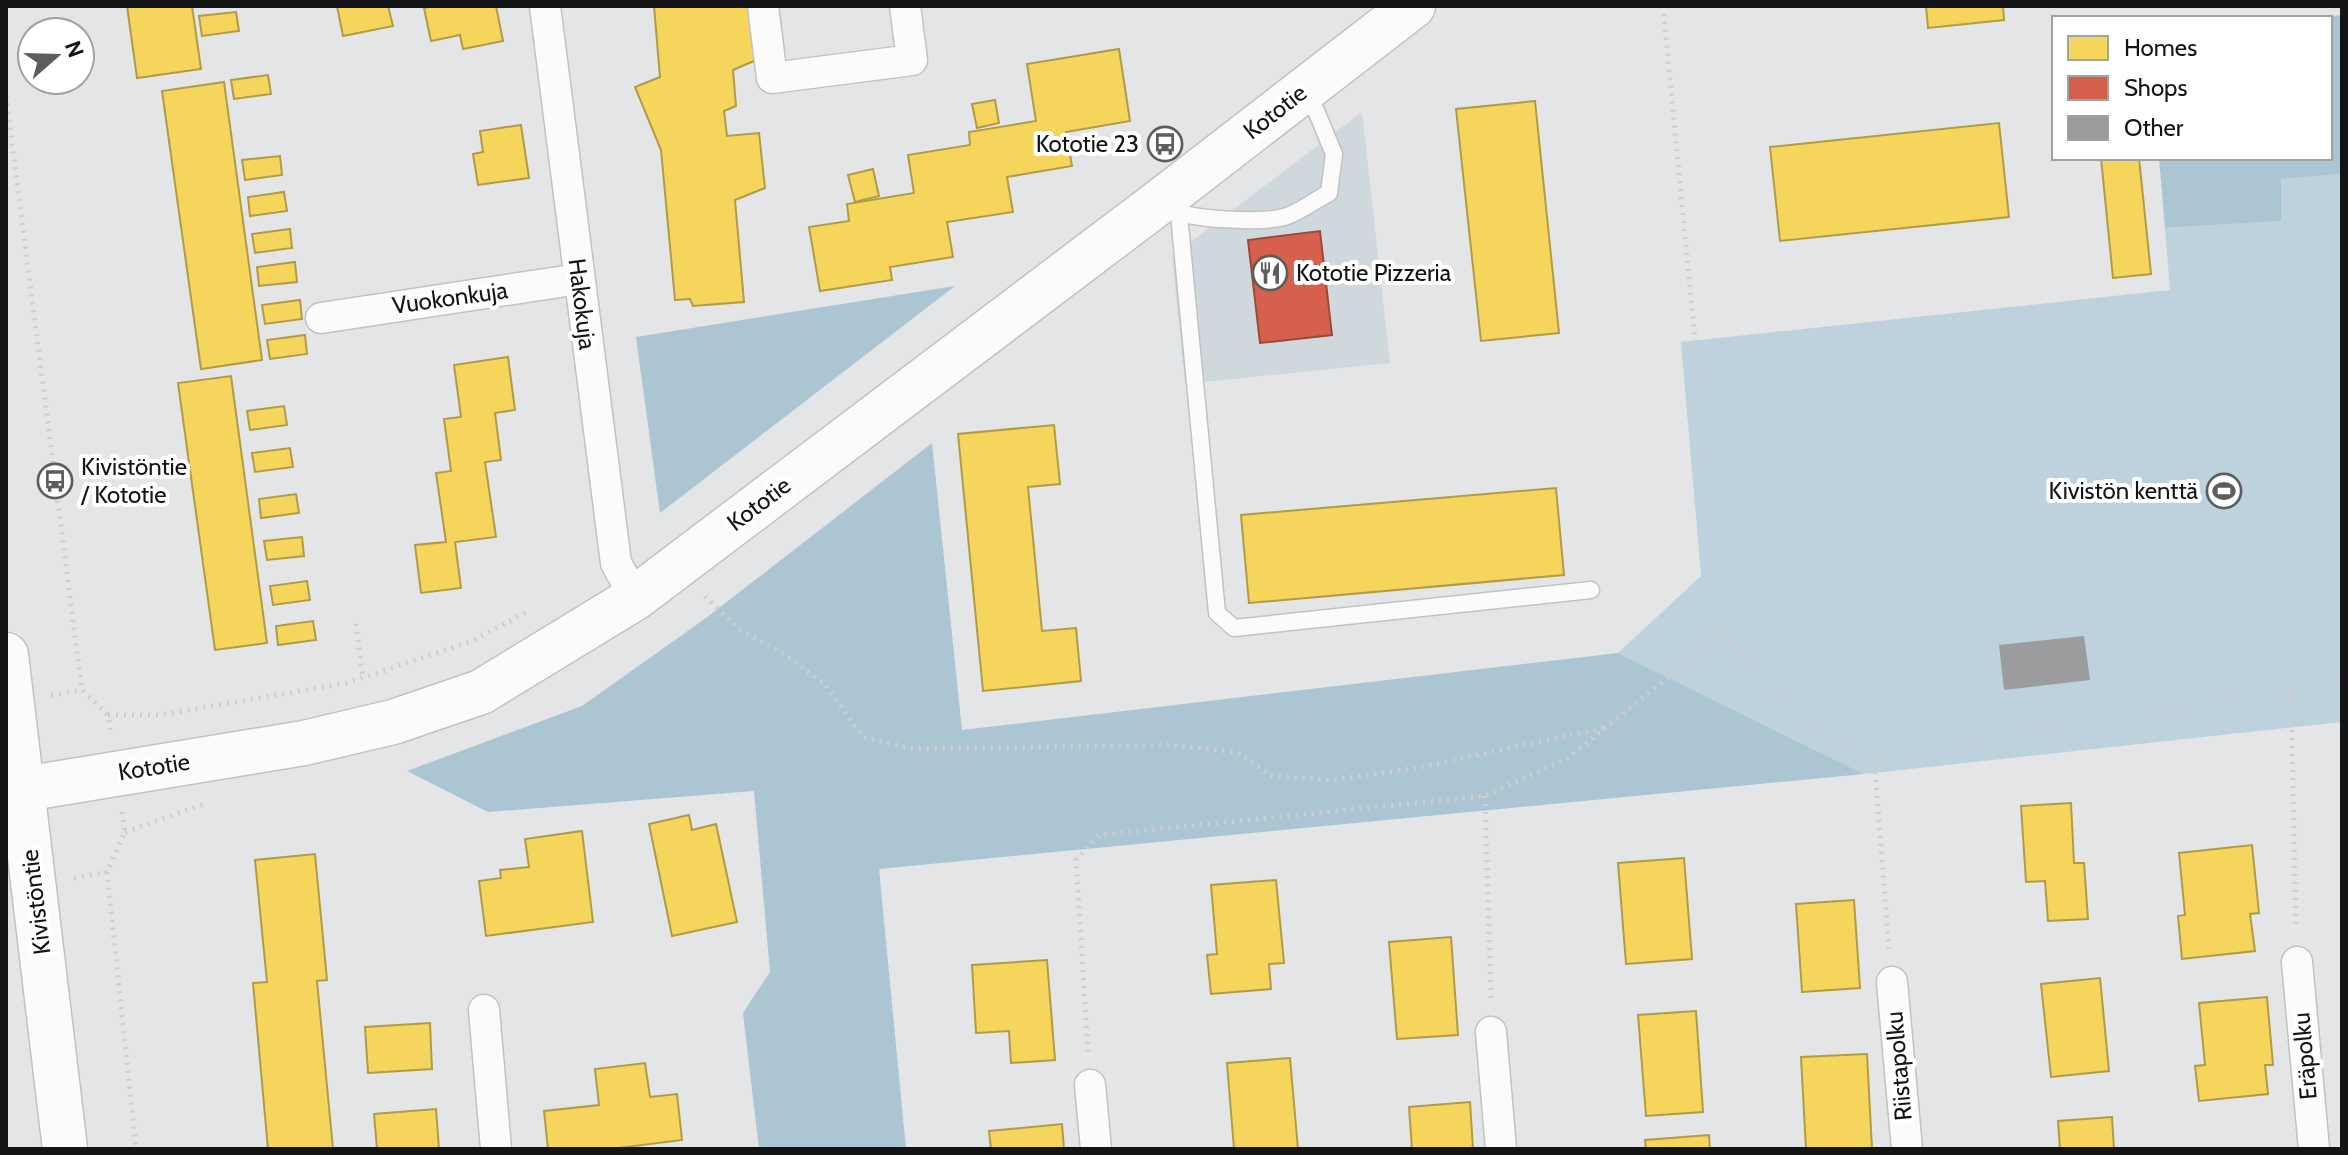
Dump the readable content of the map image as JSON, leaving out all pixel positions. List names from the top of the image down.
{
  "streets": {
    "street": [
      "Kototie",
      "Vuokonkuja",
      "Hakokuja",
      "Kivistöntie",
      "Eräpolku",
      "Riistapolku"
    ]
  },
  "crossings": [
    ["Kototie", "Hakokuja"],
    ["Kototie", "Kivistöntie"],
    ["Vuokonkuja", "Hakokuja"]
  ],
  "places": {
    "bus stop": ["Kototie 23", "Kivistöntie / Kototie"],
    "restaurant": ["Kototie Pizzeria"],
    "sports": ["Kivistön kenttä"]
  },
  "legend": ["Homes", "Shops", "Other"],
  "north": "right"
}
